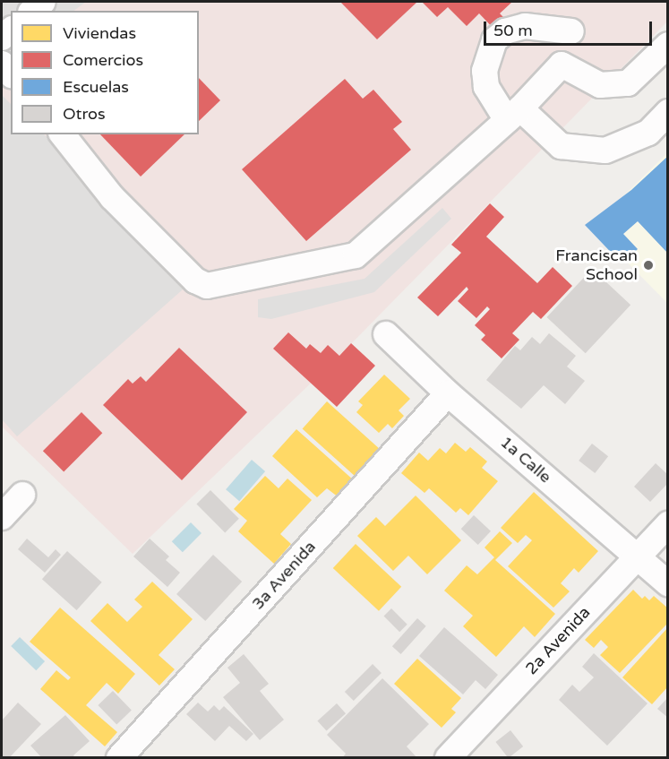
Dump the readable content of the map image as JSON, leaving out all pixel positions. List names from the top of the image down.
{
  "streets": {
    "street": ["1a Calle", "3a Avenida", "2a Avenida"]
  },
  "crossings": [
    ["1a Calle", "3a Avenida"],
    ["1a Calle", "2a Avenida"]
  ],
  "places": ["Franciscan School"],
  "legend": [
    "Viviendas",
    "Comercios",
    "Escuelas",
    "Otros"
  ],
  "scale_bar": "50 m"
}
